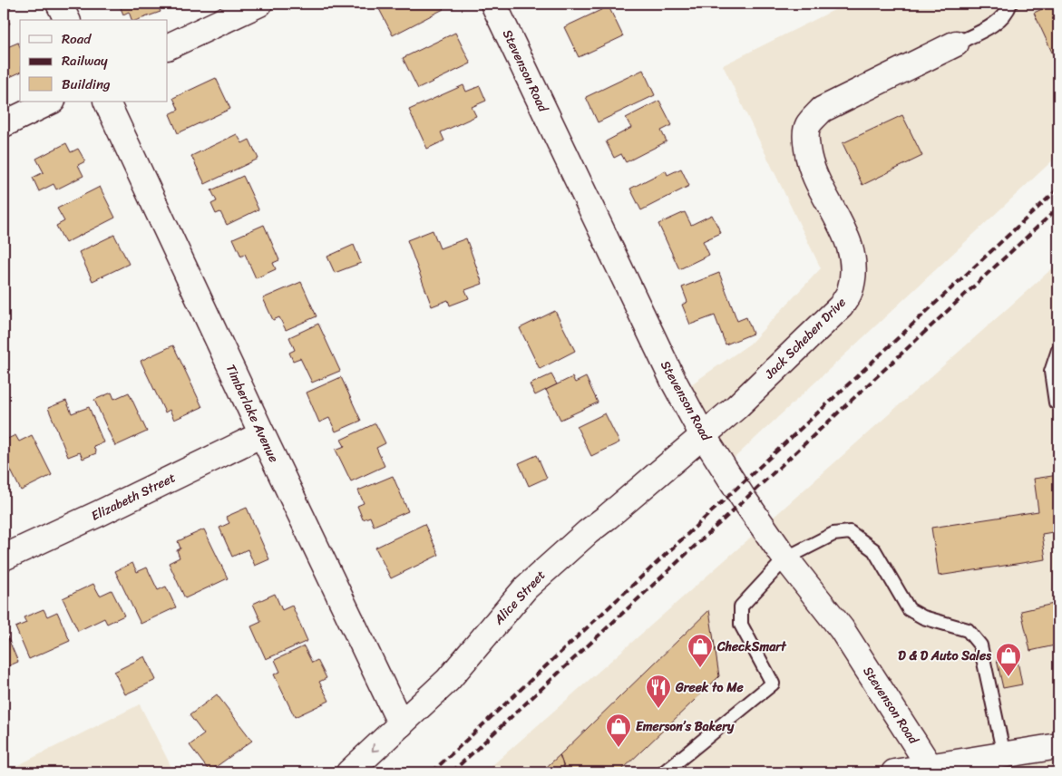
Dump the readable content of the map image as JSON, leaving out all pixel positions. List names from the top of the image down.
{
  "streets": {
    "street": [
      "Stevenson Road",
      "Jack Scheben Drive",
      "Timberlake Avenue",
      "Elizabeth Street",
      "Alice Street"
    ]
  },
  "crossings": [
    ["Stevenson Road", "Jack Scheben Drive"],
    ["Stevenson Road", "Alice Street"],
    ["Jack Scheben Drive", "Alice Street"],
    ["Timberlake Avenue", "Elizabeth Street"],
    ["Timberlake Avenue", "Alice Street"]
  ],
  "places": {
    "shop": ["CheckSmart", "D & D Auto Sales", "Emerson’s Bakery"],
    "restaurant": ["Greek to Me"]
  },
  "legend": ["Road", "Railway", "Building"]
}
